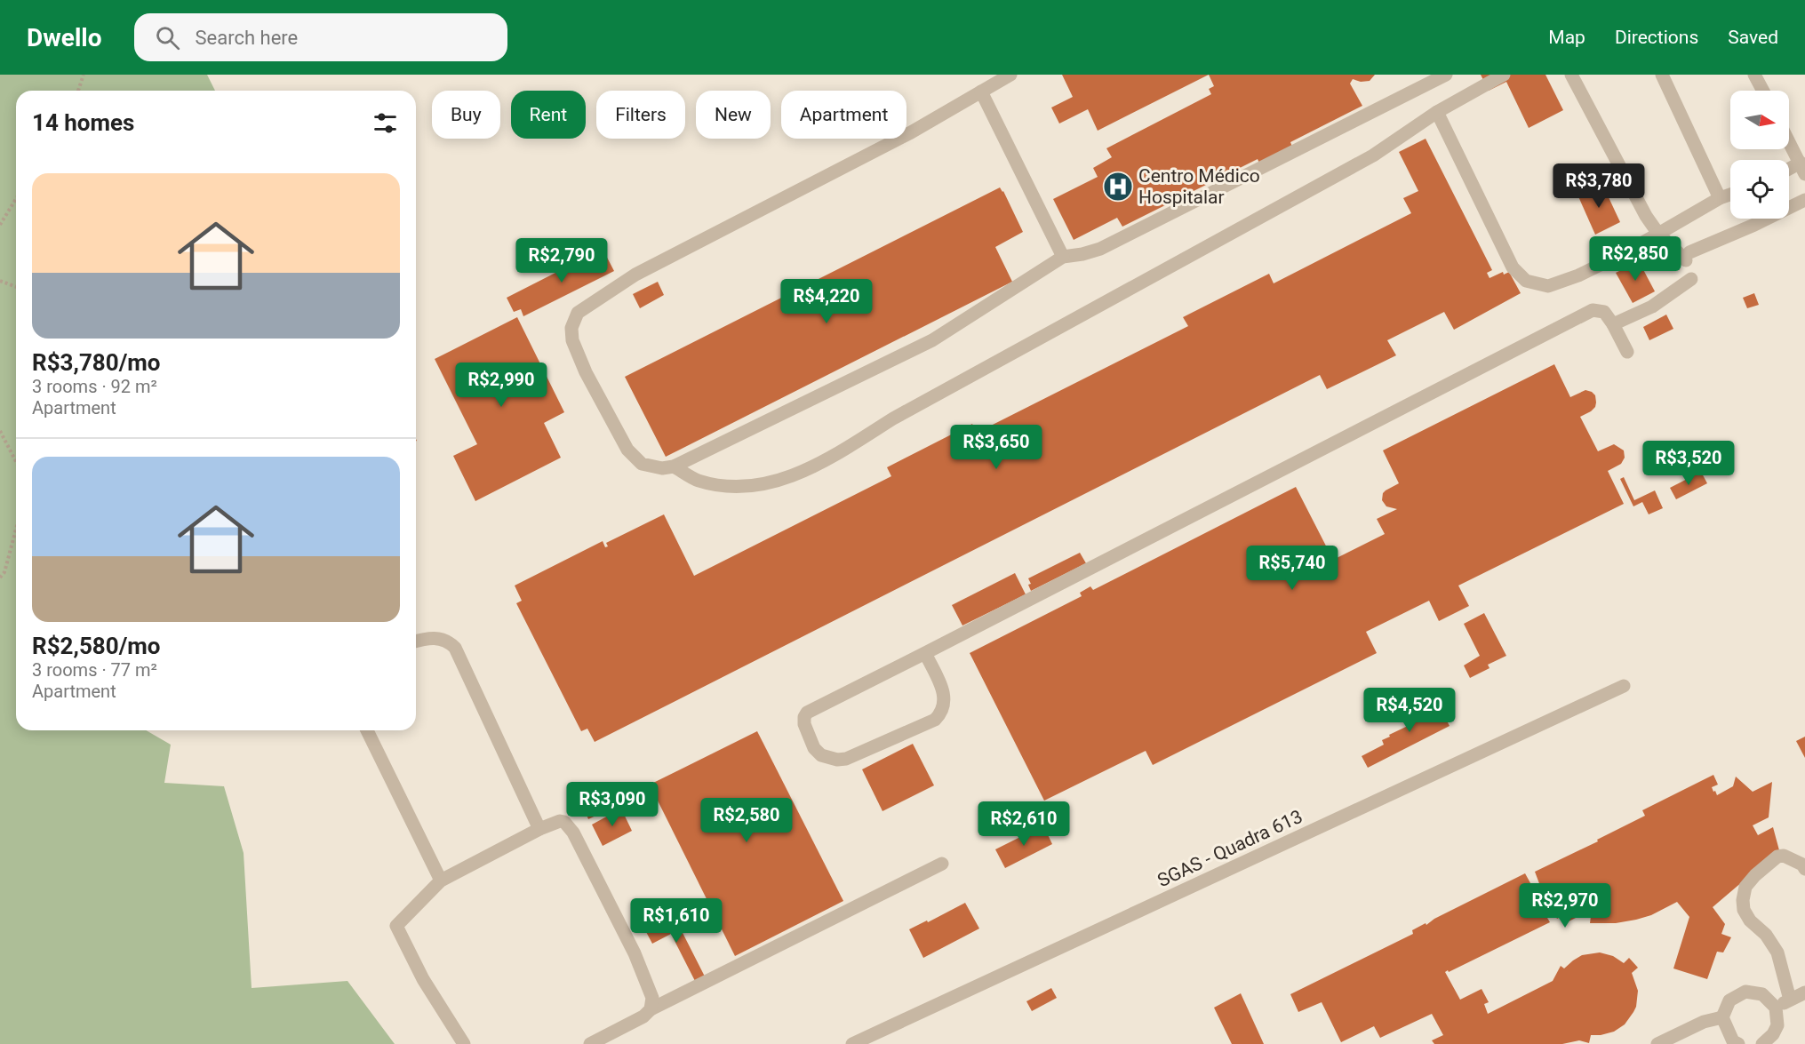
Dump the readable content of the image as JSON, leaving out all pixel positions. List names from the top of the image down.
{
  "streets": {
    "lane": ["SGAS - Quadra 613"]
  },
  "places": {
    "hospital": ["Centro Médico Hospitalar"]
  },
  "north": "right",
  "page": {
    "header": "Dwello",
    "search": "Search here",
    "nav": ["Map", "Directions", "Saved"],
    "chip": [
      "Buy",
      "Rent",
      "Filters",
      "New",
      "Apartment"
    ],
    "heading": "14 homes",
    "list": [
      {
        "name": "R$3,780/mo",
        "note": "3 rooms · 92 m² · Apartment"
      },
      {
        "name": "R$2,580/mo",
        "note": "3 rooms · 77 m² · Apartment"
      }
    ],
    "price": [
      "R$3,780",
      "R$2,850",
      "R$2,790",
      "R$4,220",
      "R$2,990",
      "R$3,650",
      "R$3,520",
      "R$5,740",
      "R$4,520",
      "R$3,090",
      "R$2,580",
      "R$2,610",
      "R$2,970",
      "R$1,610"
    ]
  }
}
